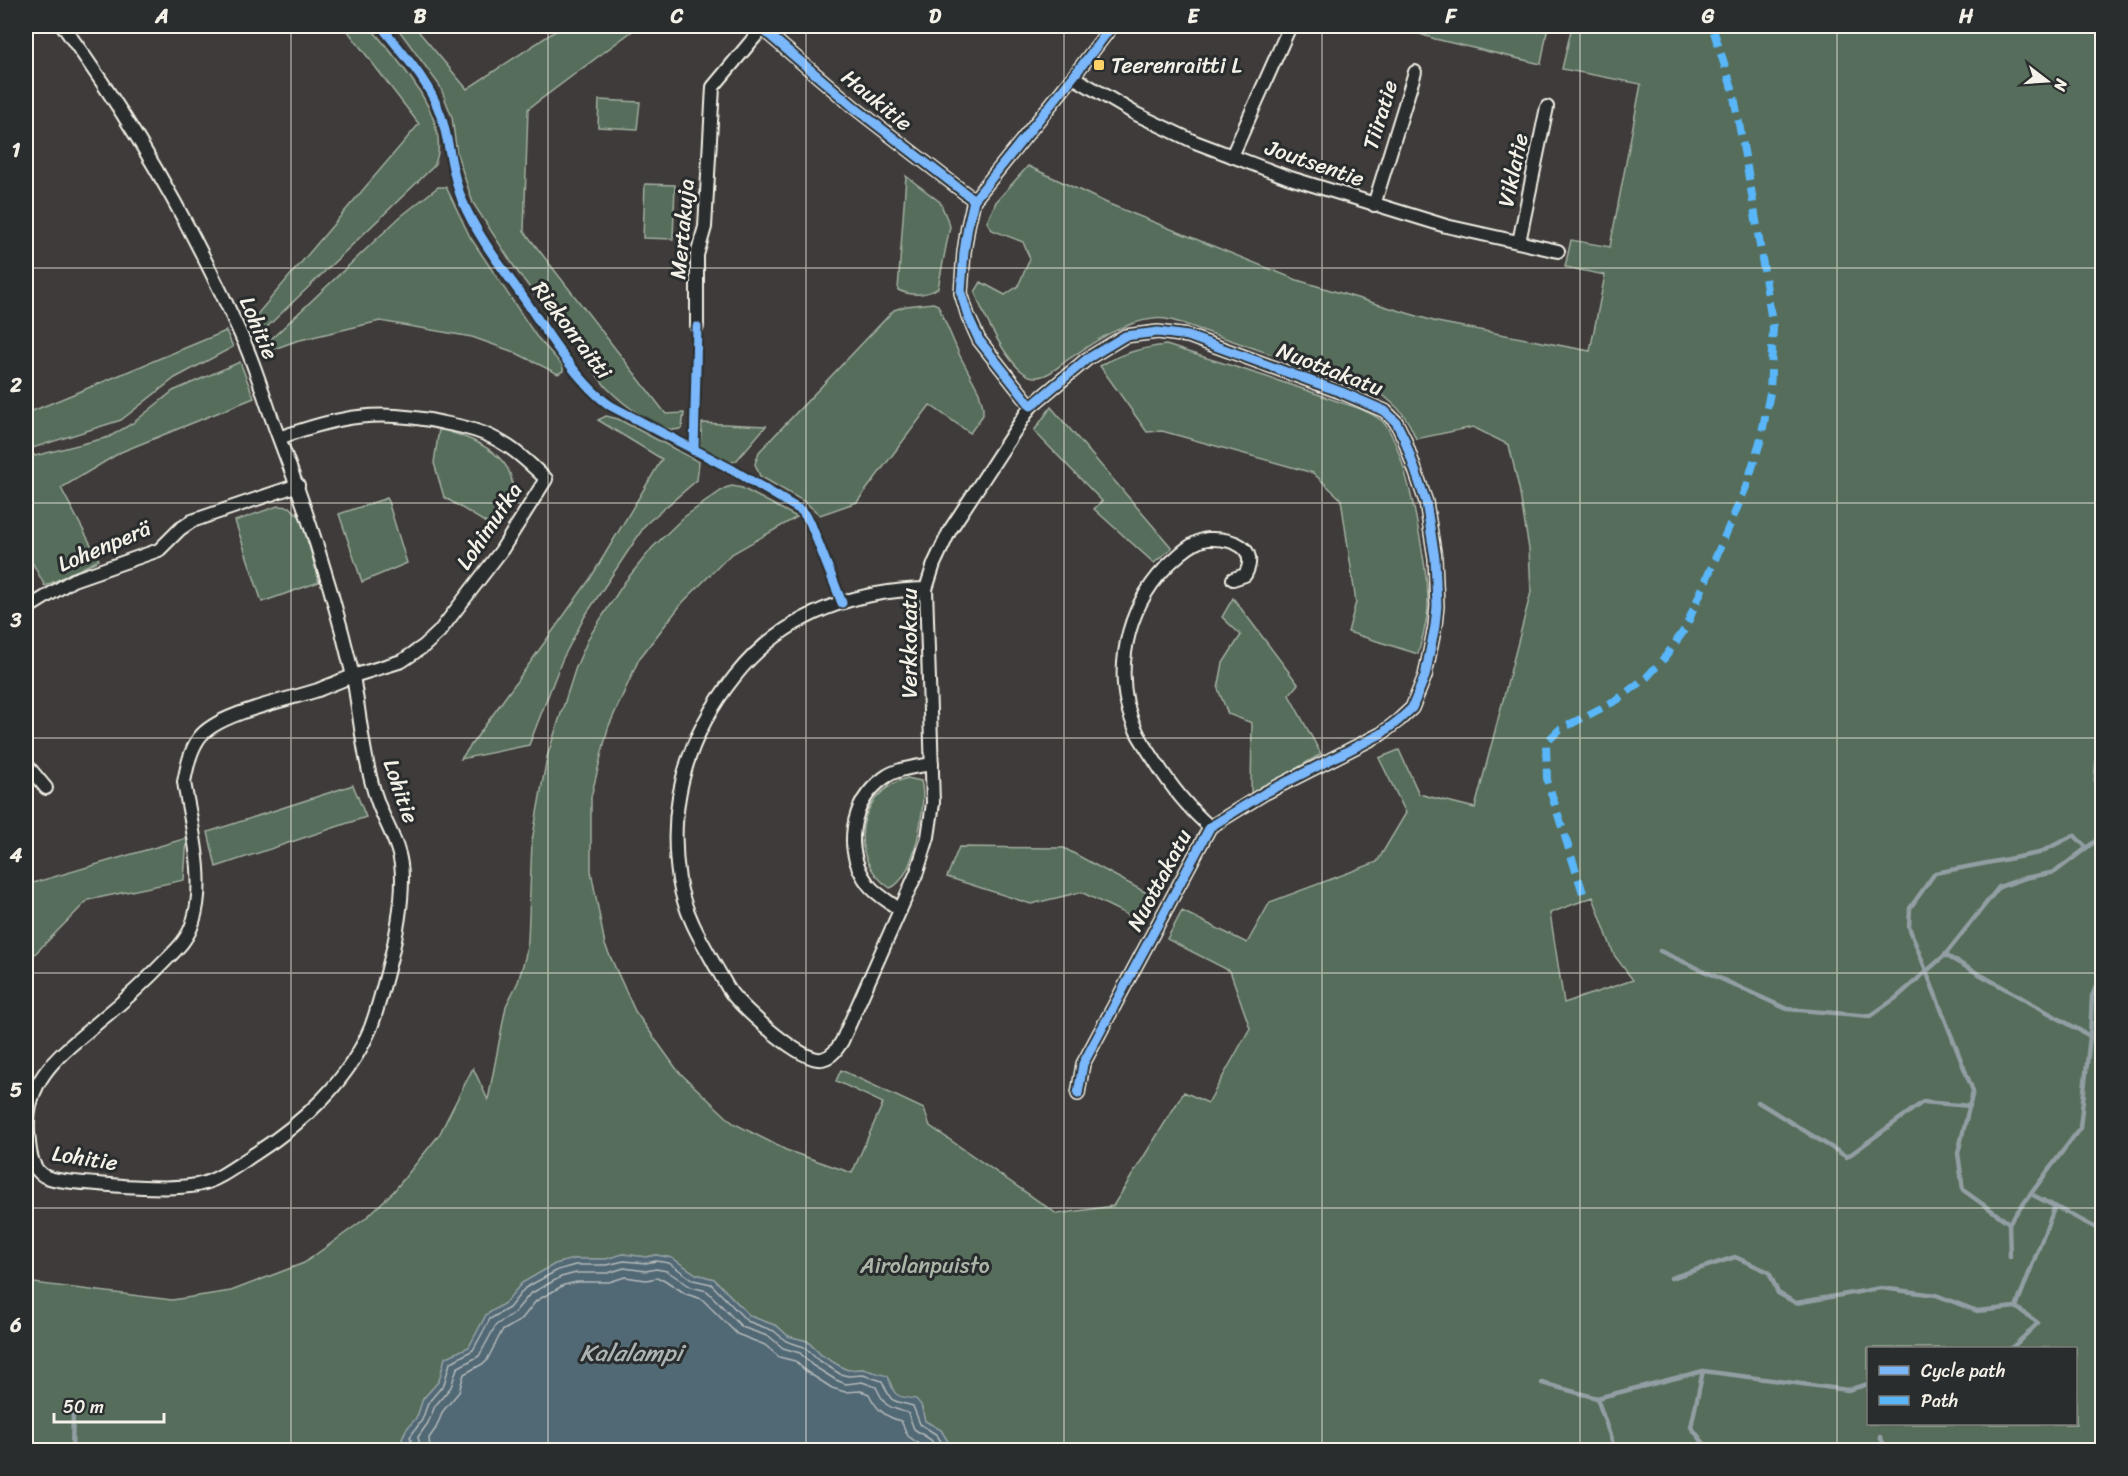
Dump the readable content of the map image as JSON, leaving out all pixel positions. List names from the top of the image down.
{
  "streets": {
    "street": [
      "Haukitie",
      "Tiiratie",
      "Joutsentie",
      "Viklatie",
      "Mertakuja",
      "Lohitie",
      "Nuottakatu",
      "Lohimutka",
      "Lohenperä",
      "Verkkokatu"
    ],
    "cycle path": ["Riekonraitti"]
  },
  "crossings": [
    ["Haukitie", "Mertakuja"],
    ["Tiiratie", "Joutsentie"],
    ["Joutsentie", "Viklatie"],
    ["Lohitie", "Lohimutka"],
    ["Lohitie", "Lohenperä"],
    ["Nuottakatu", "Verkkokatu"]
  ],
  "water": ["Kalalampi"],
  "parks": ["Airolanpuisto"],
  "places": {
    "transit": ["Teerenraitti L"]
  },
  "legend": ["Cycle path", "Path"],
  "scale_bar": "50 m",
  "north": "right",
  "grid": {
    "columns": [
      "A",
      "B",
      "C",
      "D",
      "E",
      "F",
      "G",
      "H"
    ],
    "rows": [
      "1",
      "2",
      "3",
      "4",
      "5",
      "6"
    ]
  }
}
